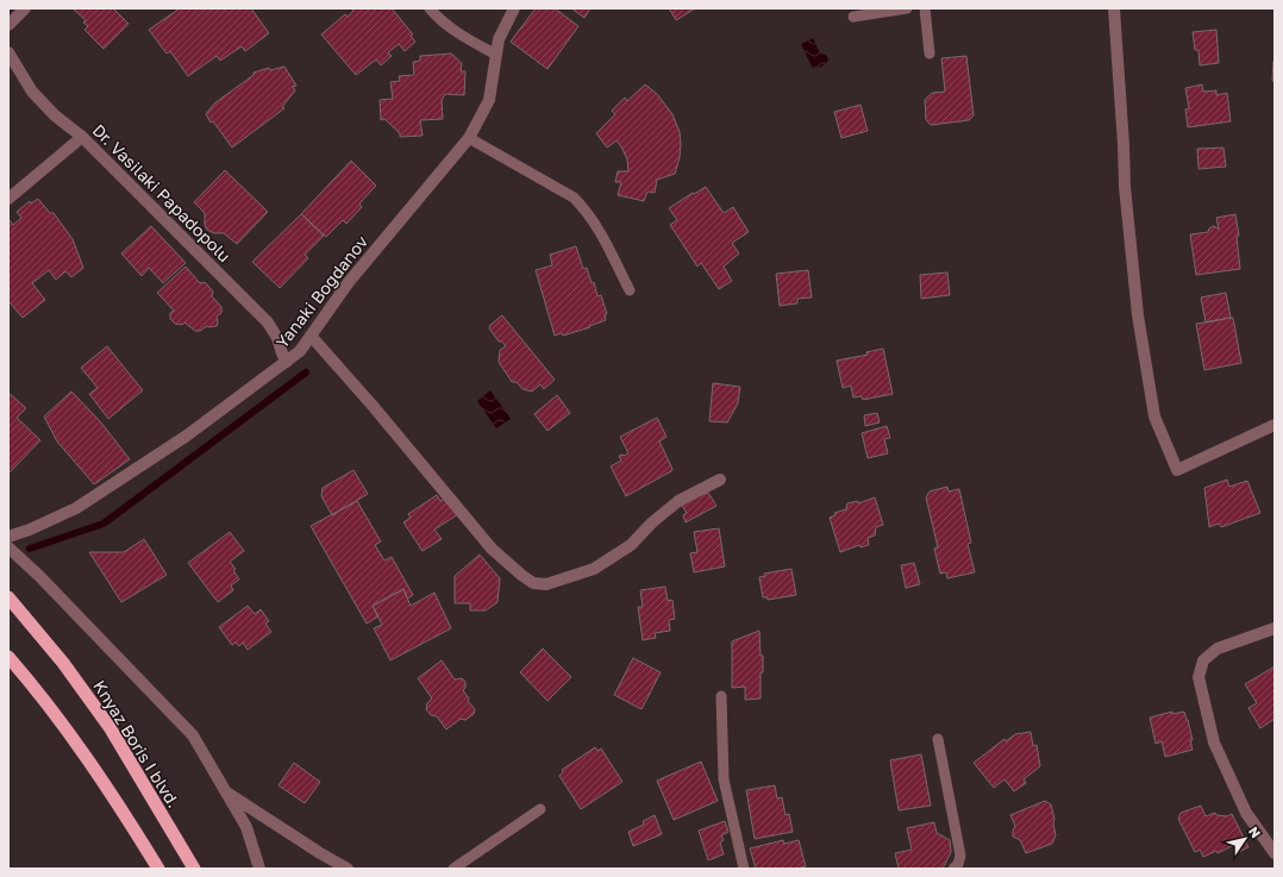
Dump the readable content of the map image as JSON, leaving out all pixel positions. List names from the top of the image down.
{
  "streets": {
    "highway": ["Knyaz Boris I blvd."],
    "street": ["Dr. Vasilaki Papadopolu", "Yanaki Bogdanov"]
  },
  "crossings": [
    ["Dr. Vasilaki Papadopolu", "Yanaki Bogdanov"]
  ],
  "north": "top right"
}
